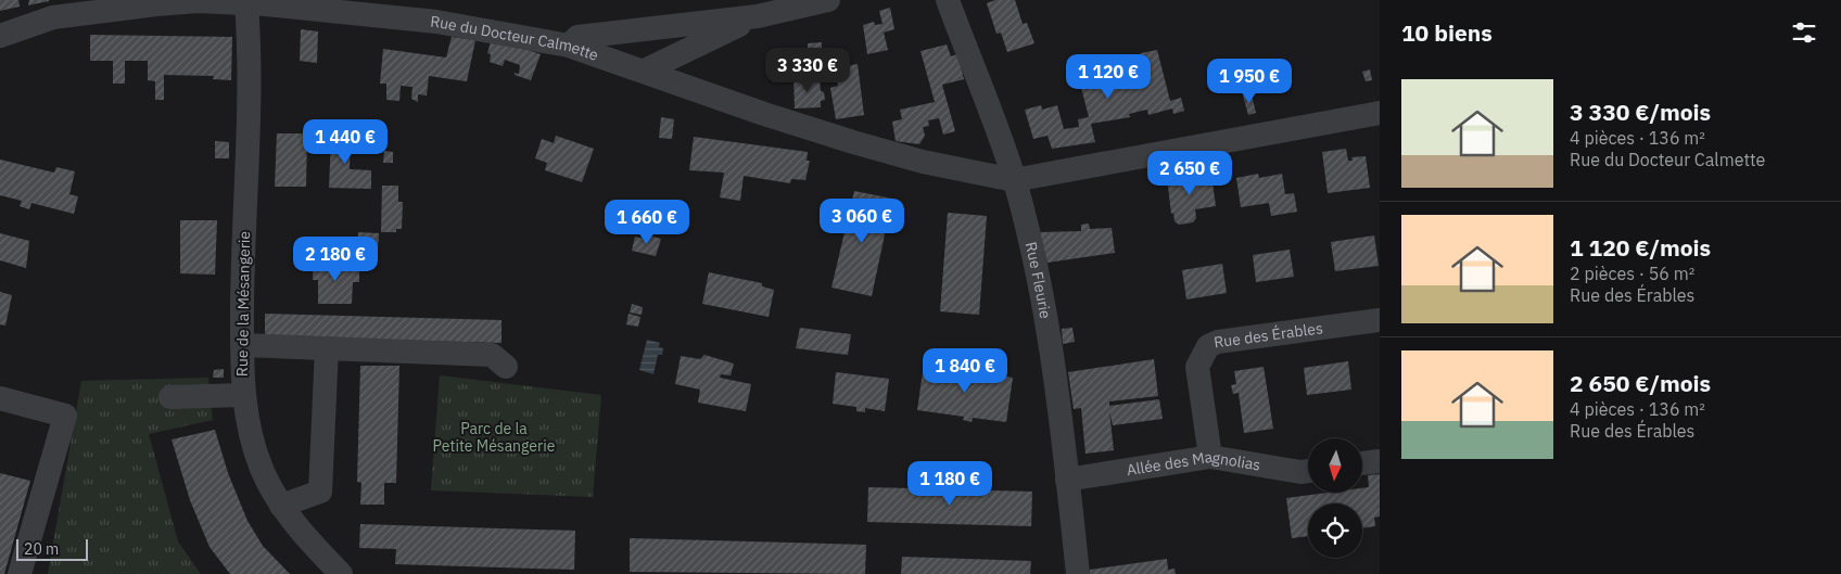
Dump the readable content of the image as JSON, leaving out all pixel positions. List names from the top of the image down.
{
  "streets": {
    "street": [
      "Rue du Docteur Calmette",
      "Rue Fleurie",
      "Rue de la Mésangerie",
      "Rue des Érables",
      "Allée des Magnolias"
    ]
  },
  "crossings": [
    ["Rue du Docteur Calmette", "Rue Fleurie"],
    ["Rue du Docteur Calmette", "Rue de la Mésangerie"],
    ["Rue Fleurie", "Allée des Magnolias"],
    ["Rue des Érables", "Allée des Magnolias"]
  ],
  "parks": ["Parc de la Petite Mésangerie"],
  "scale_bar": "20 m",
  "north": "bottom",
  "page": {
    "heading": "10 biens",
    "price": [
      "3 330 €",
      "1 120 €",
      "1 950 €",
      "1 440 €",
      "2 650 €",
      "3 060 €",
      "1 660 €",
      "2 180 €",
      "1 840 €",
      "1 180 €"
    ],
    "list": [
      {
        "name": "3 330 €/mois",
        "note": "4 pièces · 136 m² · Rue du Docteur Calmette"
      },
      {
        "name": "1 120 €/mois",
        "note": "2 pièces · 56 m² · Rue des Érables"
      },
      {
        "name": "2 650 €/mois",
        "note": "4 pièces · 136 m² · Rue des Érables"
      }
    ],
    "scale": "20 m"
  }
}
